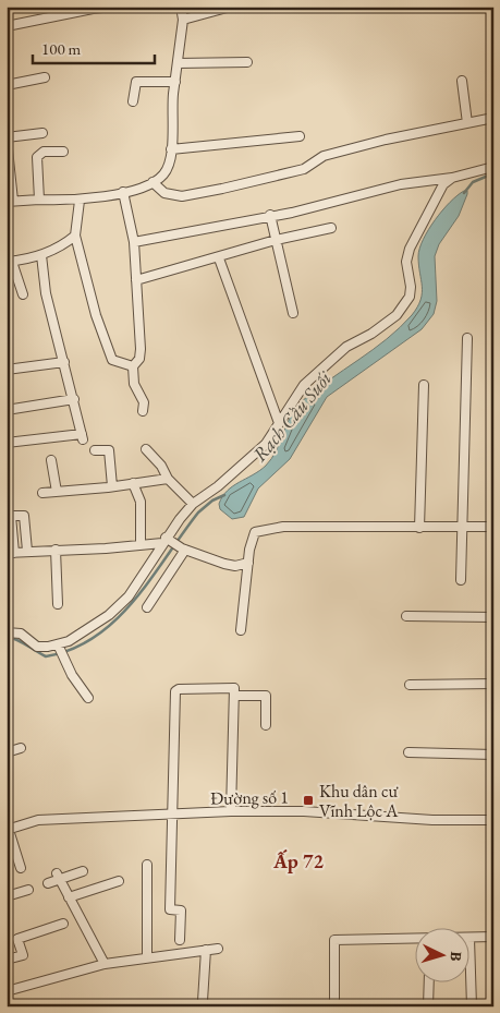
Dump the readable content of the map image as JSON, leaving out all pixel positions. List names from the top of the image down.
{
  "streets": {
    "street": ["Đường số 1"]
  },
  "districts": ["Ấp 72"],
  "water": ["Rạch Cầu Suối"],
  "places": {
    "transit": ["Khu dân cư Vĩnh Lộc A"]
  },
  "scale_bar": "100 m",
  "north": "right"
}
